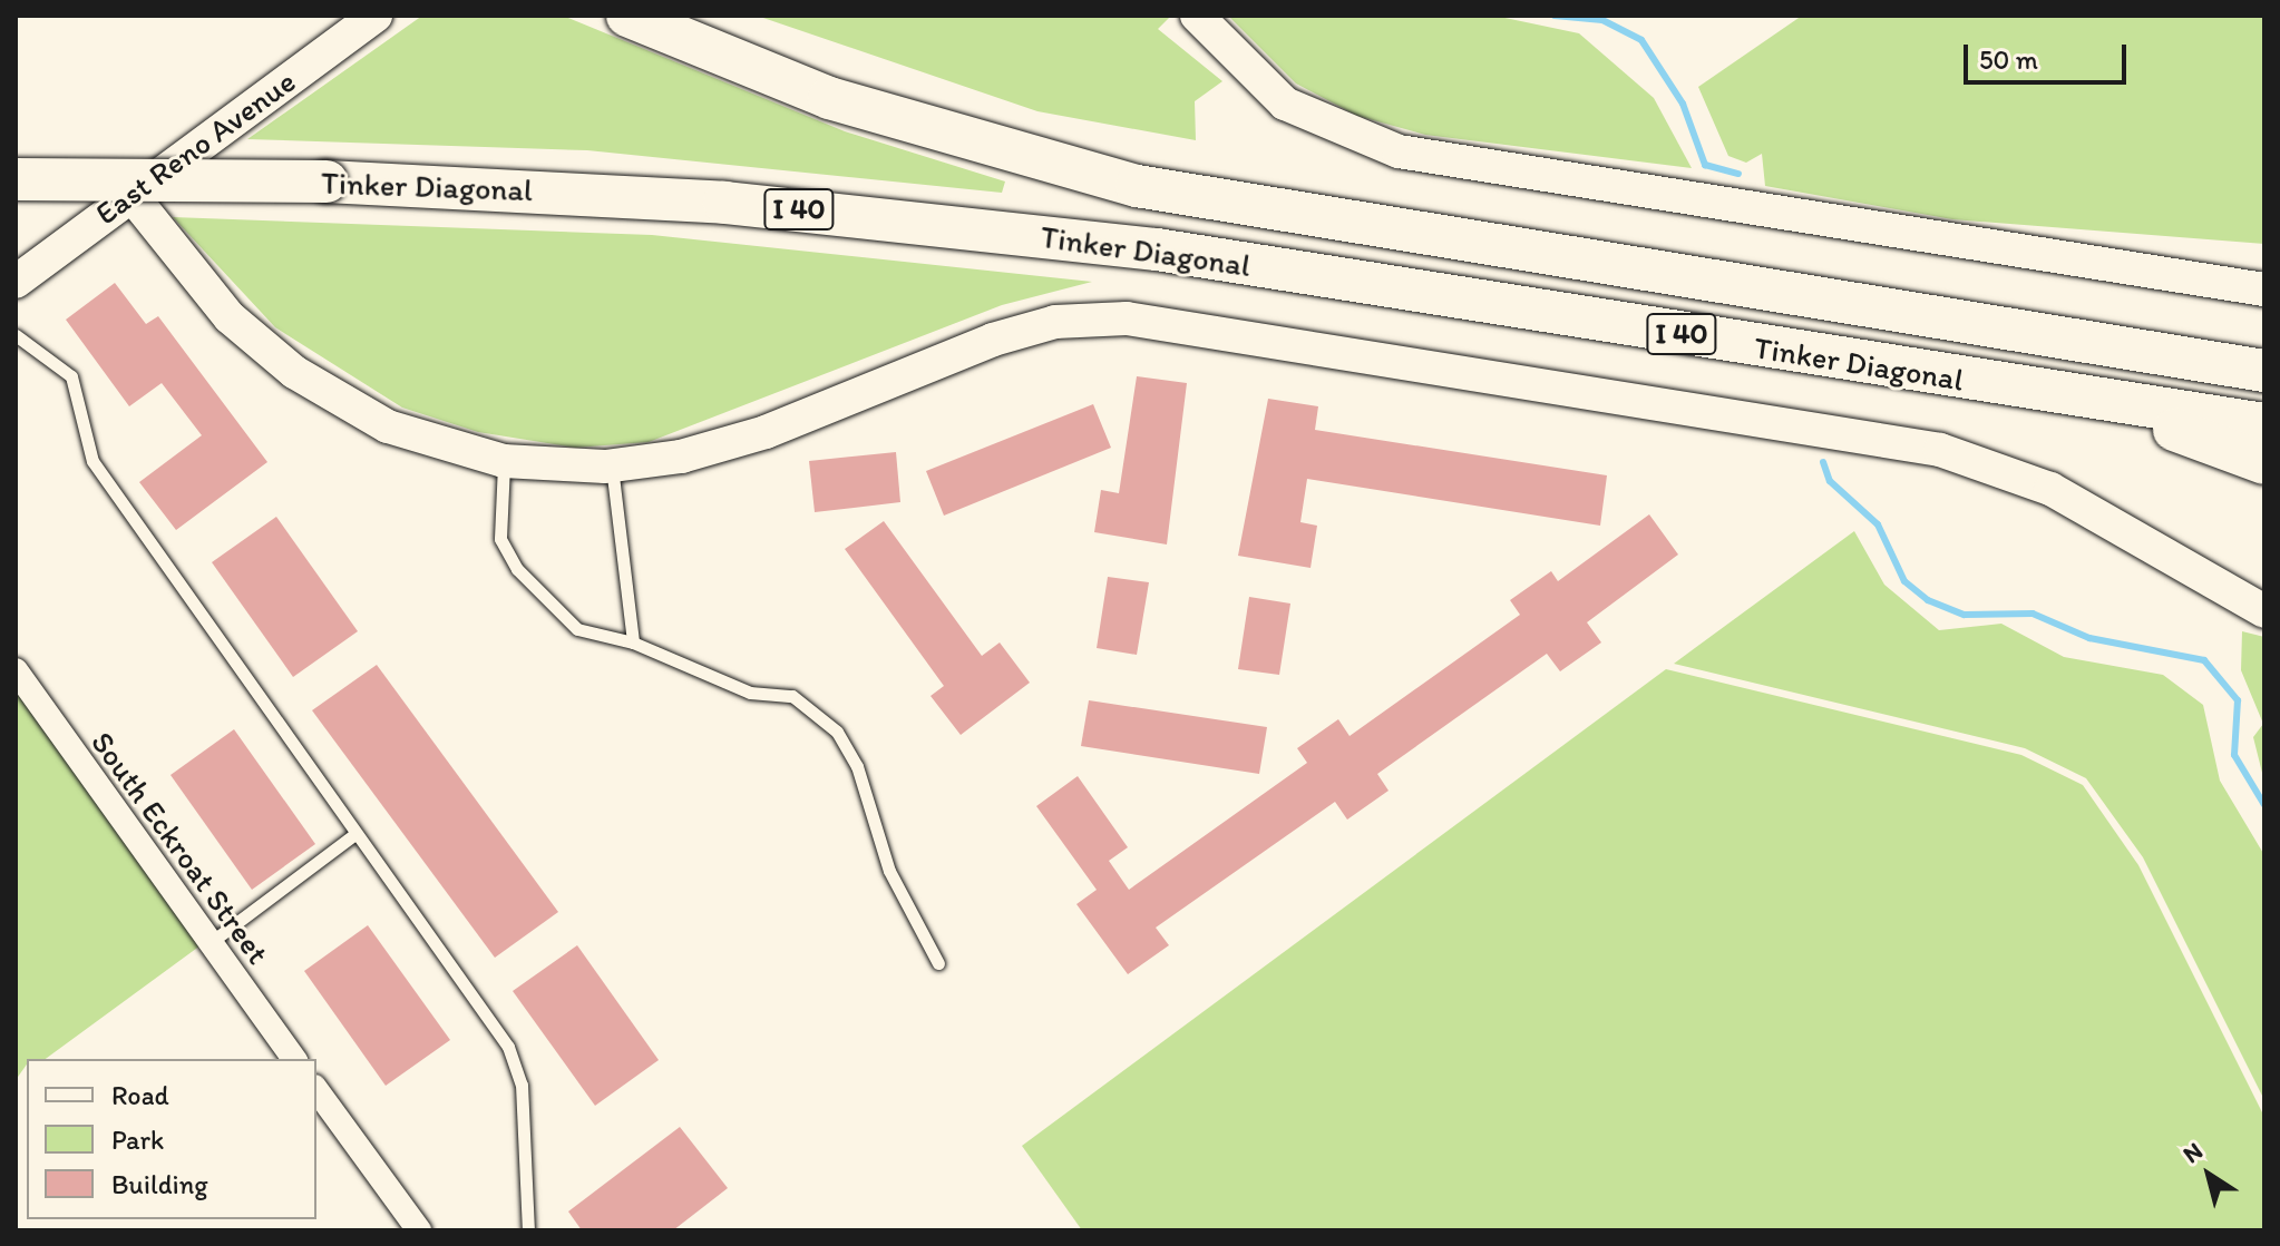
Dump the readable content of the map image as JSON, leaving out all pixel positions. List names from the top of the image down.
{
  "streets": {
    "highway": ["Tinker Diagonal", "I 40"],
    "street": ["East Reno Avenue", "South Eckroat Street"]
  },
  "legend": ["Road", "Park", "Building"],
  "scale_bar": "50 m",
  "north": "top left"
}
